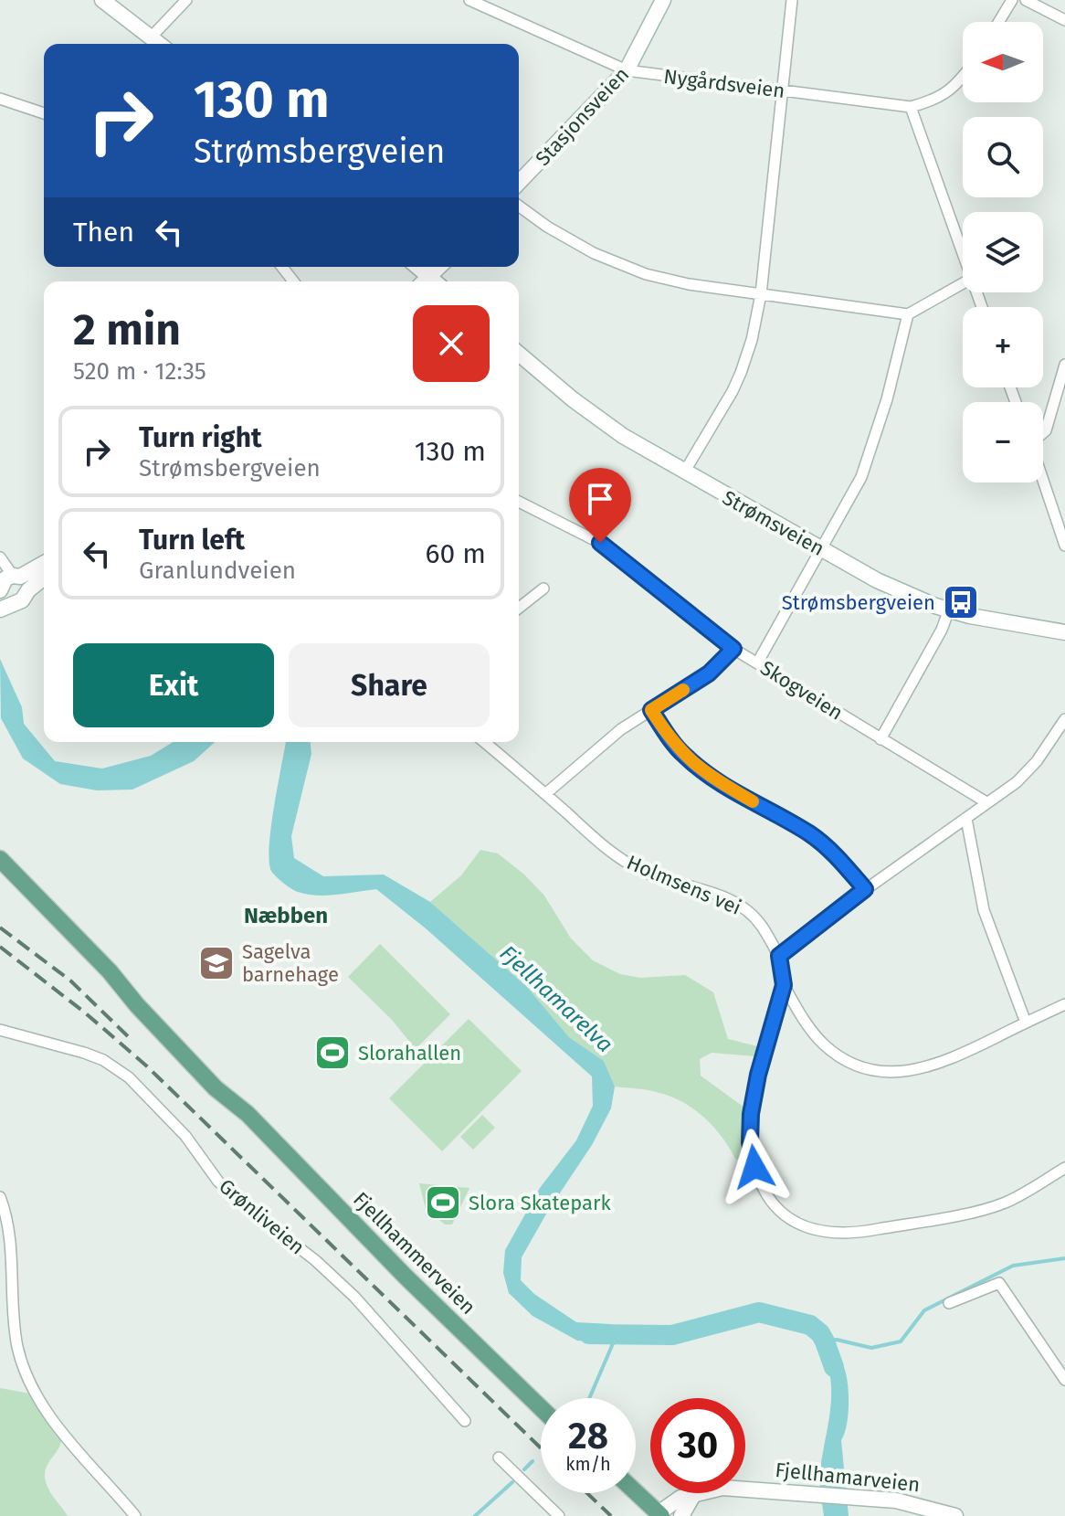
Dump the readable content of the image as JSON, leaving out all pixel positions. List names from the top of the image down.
{
  "streets": {
    "main road": [
      "Stasjonsveien",
      "Strømsveien",
      "Fjellhammerveien",
      "Fjellhamarveien"
    ],
    "street": [
      "Nygårdsveien",
      "Skogveien",
      "Holmsens vei",
      "Grønliveien"
    ]
  },
  "crossings": [
    ["Nygårdsveien", "Stasjonsveien"]
  ],
  "districts": ["Næbben"],
  "water": ["Fjellhamarelva"],
  "places": {
    "bus stop": ["Strømsbergveien"],
    "school or university": ["Sagelva barnehage"],
    "sports": ["Slorahallen", "Slora Skatepark"]
  },
  "north": "left",
  "page": {
    "map_buttons": ["+", "−"],
    "turn": ["130 m", "Strømsbergveien"],
    "then": "Then",
    "heading": ["2 min", "520 m · 12:35"],
    "list": [
      {
        "name": "Turn right",
        "note": "Strømsbergveien",
        "value": "130 m"
      },
      {
        "name": "Turn left",
        "note": "Granlundveien",
        "value": "60 m"
      }
    ],
    "buttons": ["Exit", "Share"],
    "speed": "28 km/h",
    "limit": "30"
  }
}
